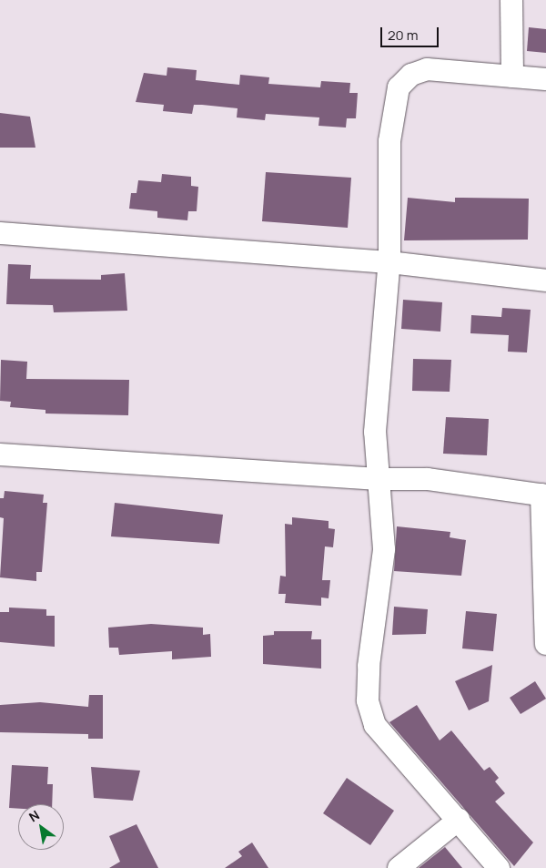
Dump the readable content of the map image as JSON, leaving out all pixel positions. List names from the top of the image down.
{
  "scale_bar": "20 m",
  "north": "top left"
}
